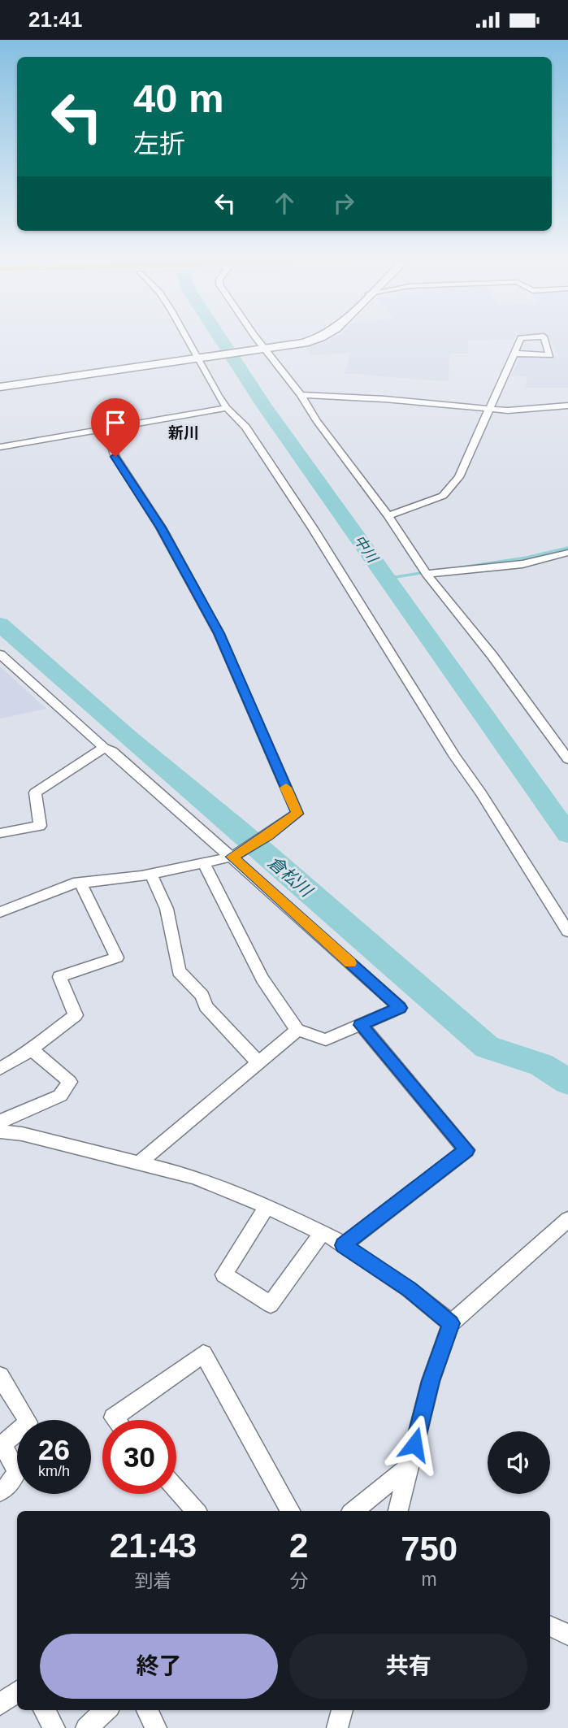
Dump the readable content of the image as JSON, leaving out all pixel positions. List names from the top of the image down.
{
  "districts": ["新川"],
  "water": ["中川", "倉松川"],
  "page": {
    "status": "21:41",
    "turn": ["40 m", "左折"],
    "speed": "26 km/h",
    "limit": "30",
    "eta": [
      "21:43",
      "到着",
      "2",
      "分",
      "750",
      "m"
    ],
    "buttons": ["終了", "共有"]
  }
}
